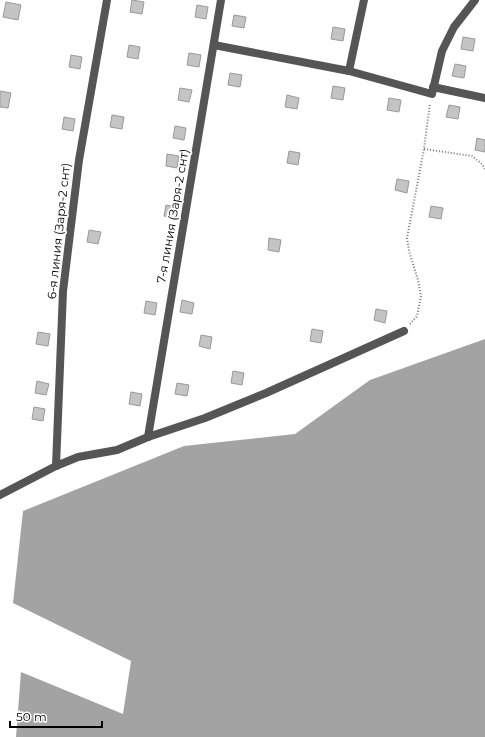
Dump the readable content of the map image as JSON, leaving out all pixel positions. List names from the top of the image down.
{
  "streets": {
    "street": ["7-я линия (Заря-2 снт)", "6-я линия (Заря-2 снт)"]
  },
  "scale_bar": "50 m"
}
